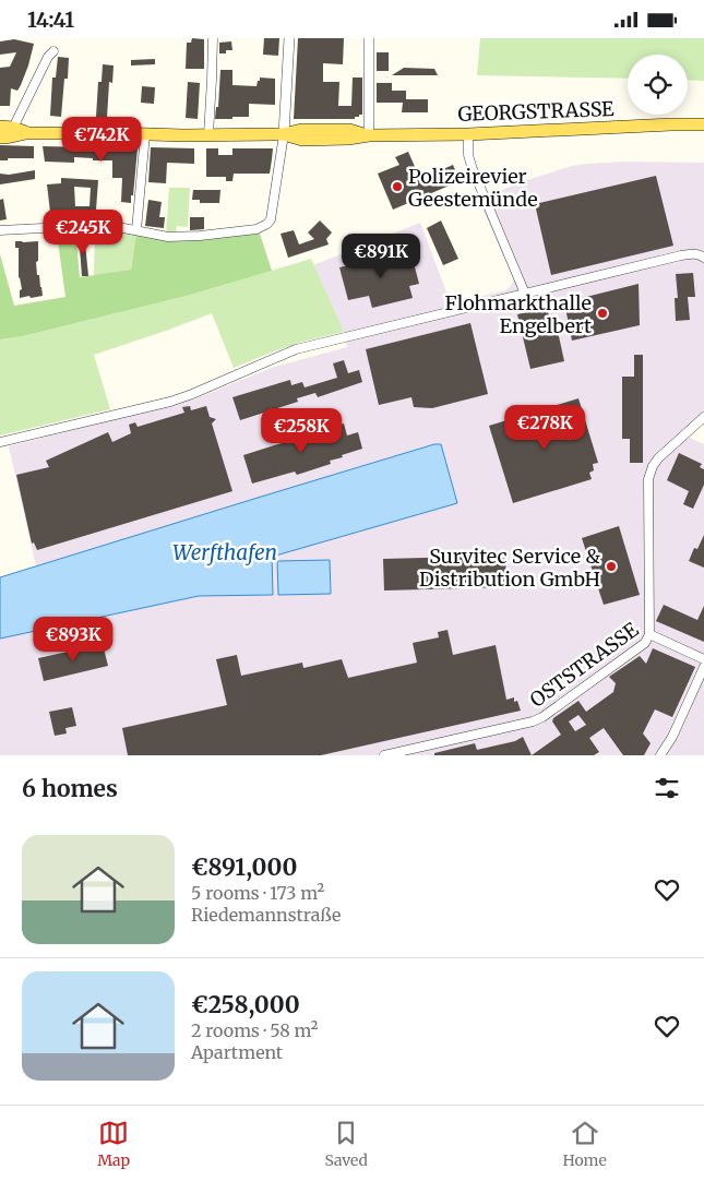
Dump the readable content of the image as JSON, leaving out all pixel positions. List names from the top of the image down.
{
  "streets": {
    "main road": ["GEORGSTRASSE"],
    "street": ["OSTSTRASSE"]
  },
  "water": ["Werfthafen"],
  "places": ["Polizeirevier Geestemünde", "Flohmarkthalle Engelbert", "Survitec Service & Distribution GmbH"],
  "page": {
    "status": "14:41",
    "price": [
      "€742K",
      "€245K",
      "€891K",
      "€278K",
      "€258K",
      "€893K"
    ],
    "heading": "6 homes",
    "list": [
      {
        "name": "€891,000",
        "note": "5 rooms · 173 m² · Riedemannstraße"
      },
      {
        "name": "€258,000",
        "note": "2 rooms · 58 m² · Apartment"
      }
    ],
    "tabs": ["Map", "Saved", "Home"]
  }
}
